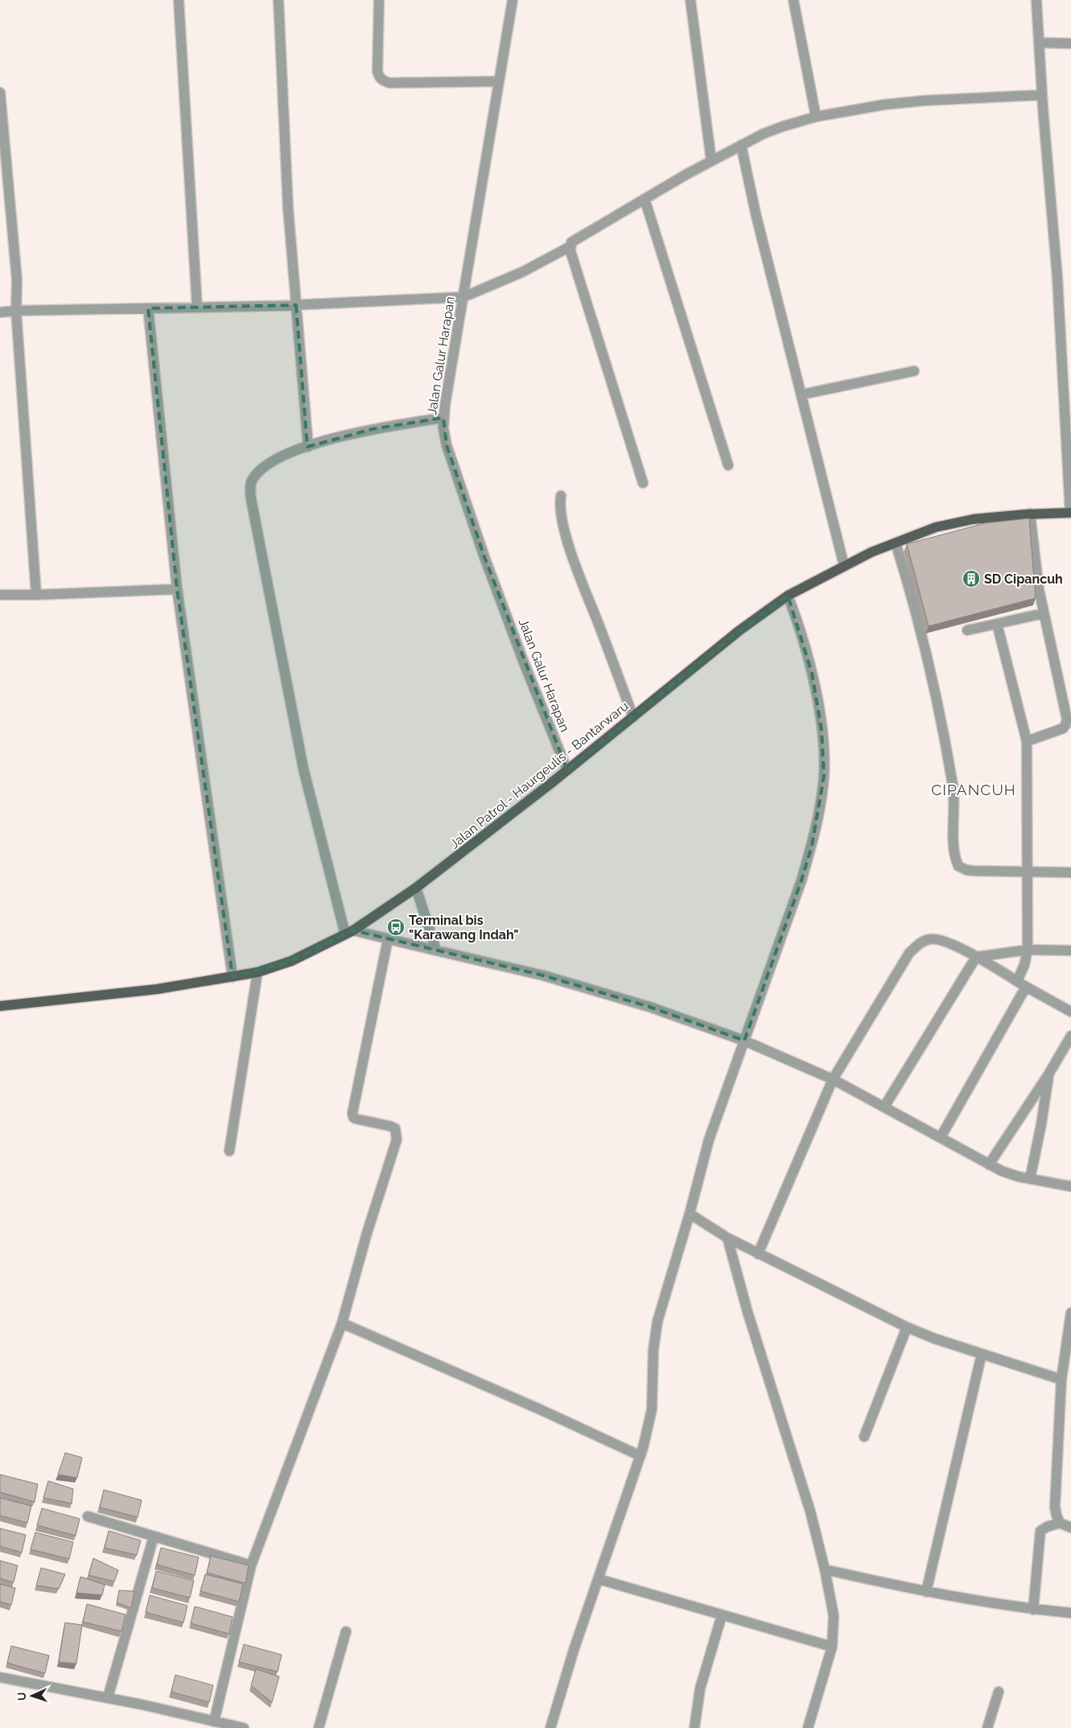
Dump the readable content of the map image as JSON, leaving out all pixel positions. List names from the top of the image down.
{
  "streets": {
    "main road": ["Jalan Patrol - Haurgeulis - Bantarwaru"],
    "street": ["Jalan Galur Harapan"]
  },
  "crossings": [
    ["Jalan Galur Harapan", "Jalan Patrol - Haurgeulis - Bantarwaru"]
  ],
  "districts": ["CIPANCUH"],
  "places": {
    "building": ["SD Cipancuh"],
    "bus stop": ["Terminal bis \"Karawang Indah\""]
  },
  "north": "left"
}
